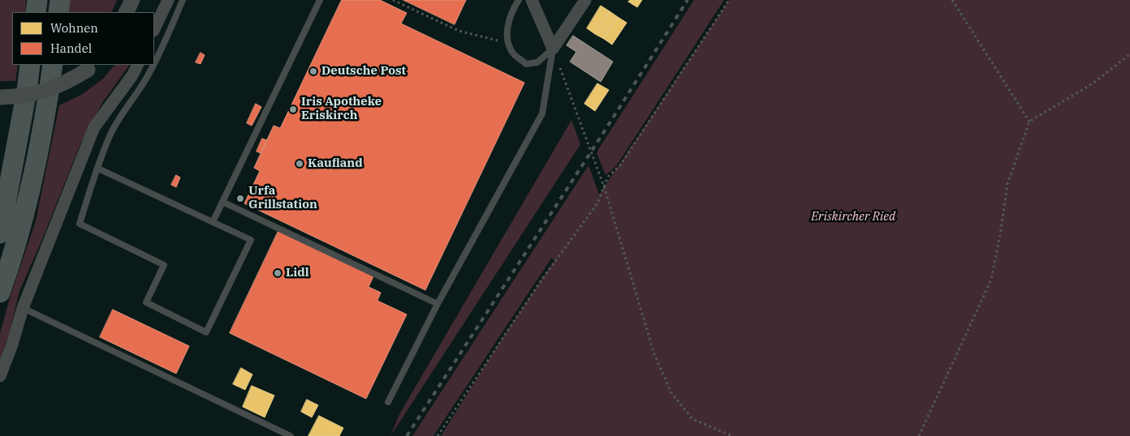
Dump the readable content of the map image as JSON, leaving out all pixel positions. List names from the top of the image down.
{
  "parks": ["Eriskircher Ried"],
  "places": [
    "Deutsche Post",
    "Iris Apotheke Eriskirch",
    "Kaufland",
    "Urfa Grillstation",
    "Lidl"
  ],
  "legend": ["Wohnen", "Handel"]
}
